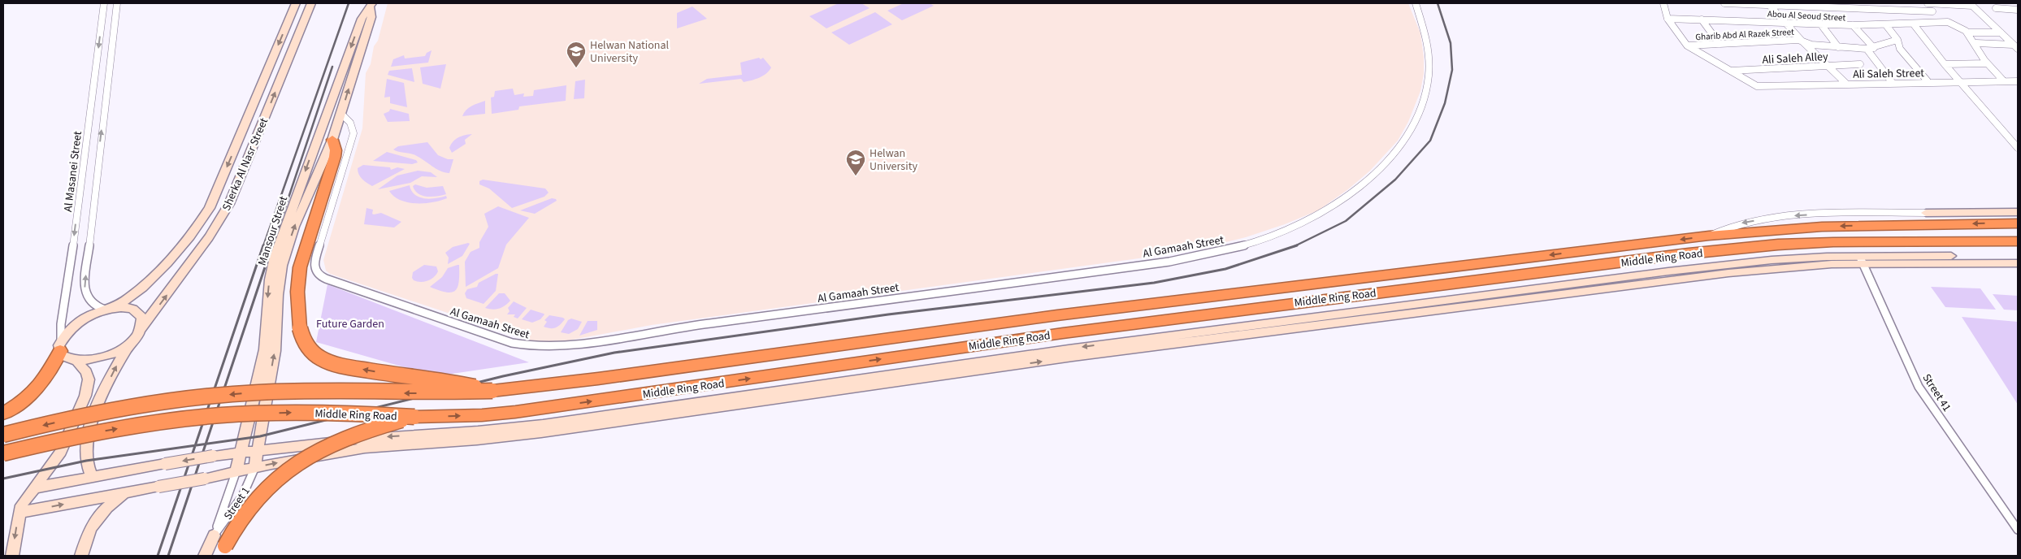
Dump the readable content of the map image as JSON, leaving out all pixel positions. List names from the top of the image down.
{
  "streets": {
    "highway": ["Middle Ring Road"],
    "main road": ["Sherka Al Nasr Street", "Mansour Street", "Street 1"],
    "street": [
      "Abou Al Seoud Street",
      "Gharib Abd Al Razek Street",
      "Ali Saleh Alley",
      "Ali Saleh Street",
      "Al Masanei Street",
      "Al Gamaah Street",
      "Street 41"
    ]
  },
  "crossings": [
    ["Ali Saleh Alley", "Ali Saleh Street"],
    ["Sherka Al Nasr Street", "Al Masanei Street"],
    ["Mansour Street", "Al Gamaah Street"],
    ["Mansour Street", "Street 1"]
  ],
  "parks": ["Future Garden"],
  "places": {
    "school or university": ["Helwan National University", "Helwan University"]
  }
}
